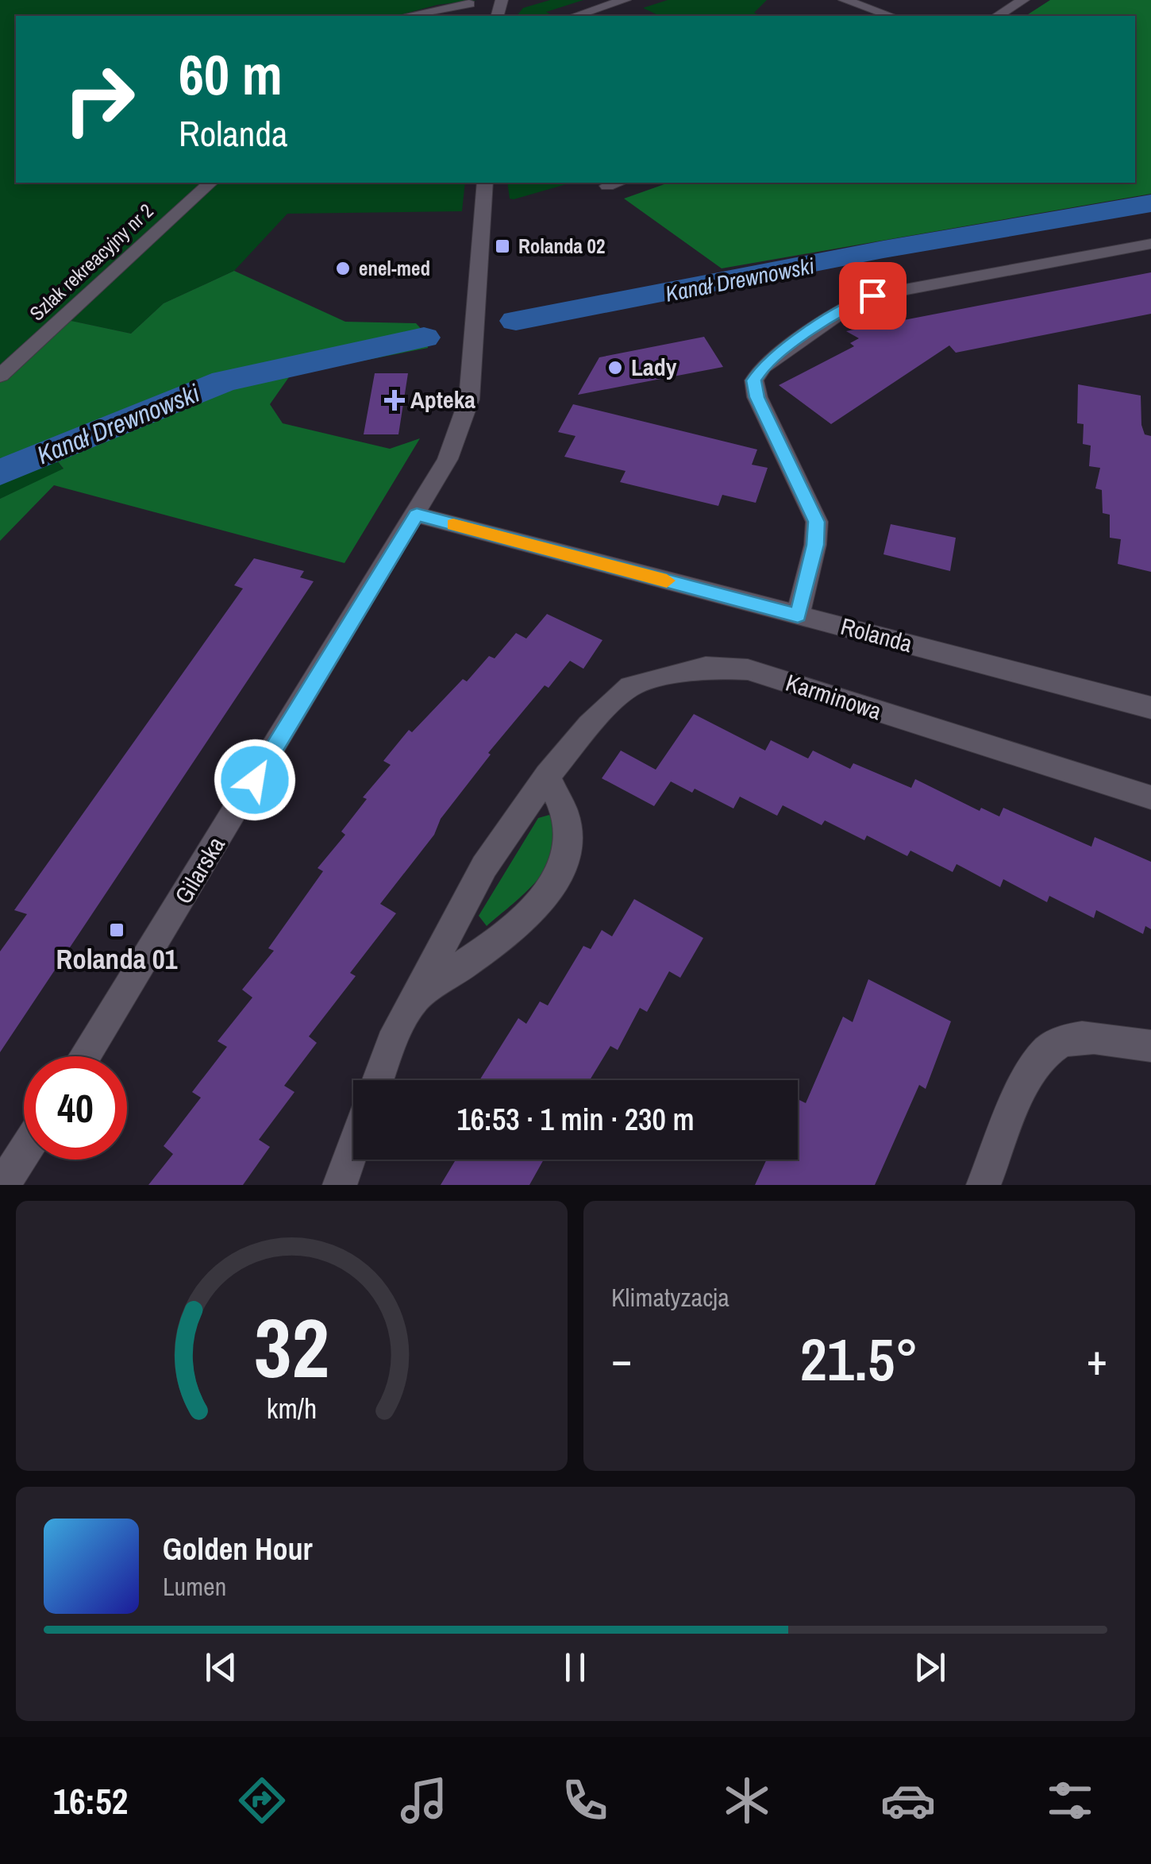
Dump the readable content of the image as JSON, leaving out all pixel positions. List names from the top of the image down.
{
  "streets": {
    "street": [
      "Szlak rekreacyjny nr 2",
      "Rolanda",
      "Karminowa",
      "Gilarska"
    ]
  },
  "crossings": [
    ["Rolanda", "Gilarska"]
  ],
  "water": ["Kanał Drewnowski"],
  "places": {
    "transit": ["Rolanda 02", "Rolanda 01"],
    "other": ["enel-med", "Lady"],
    "health": ["Apteka"]
  },
  "page": {
    "turn": ["60 m", "Rolanda"],
    "limit": "40",
    "trip": "16:53 · 1 min · 230 m",
    "tile": "Klimatyzacja",
    "heat": ["−", "21.5°", "+"],
    "song": ["Golden Hour", "Lumen"],
    "tabs": "16:52",
    "gauge": ["32", "km/h"]
  }
}
